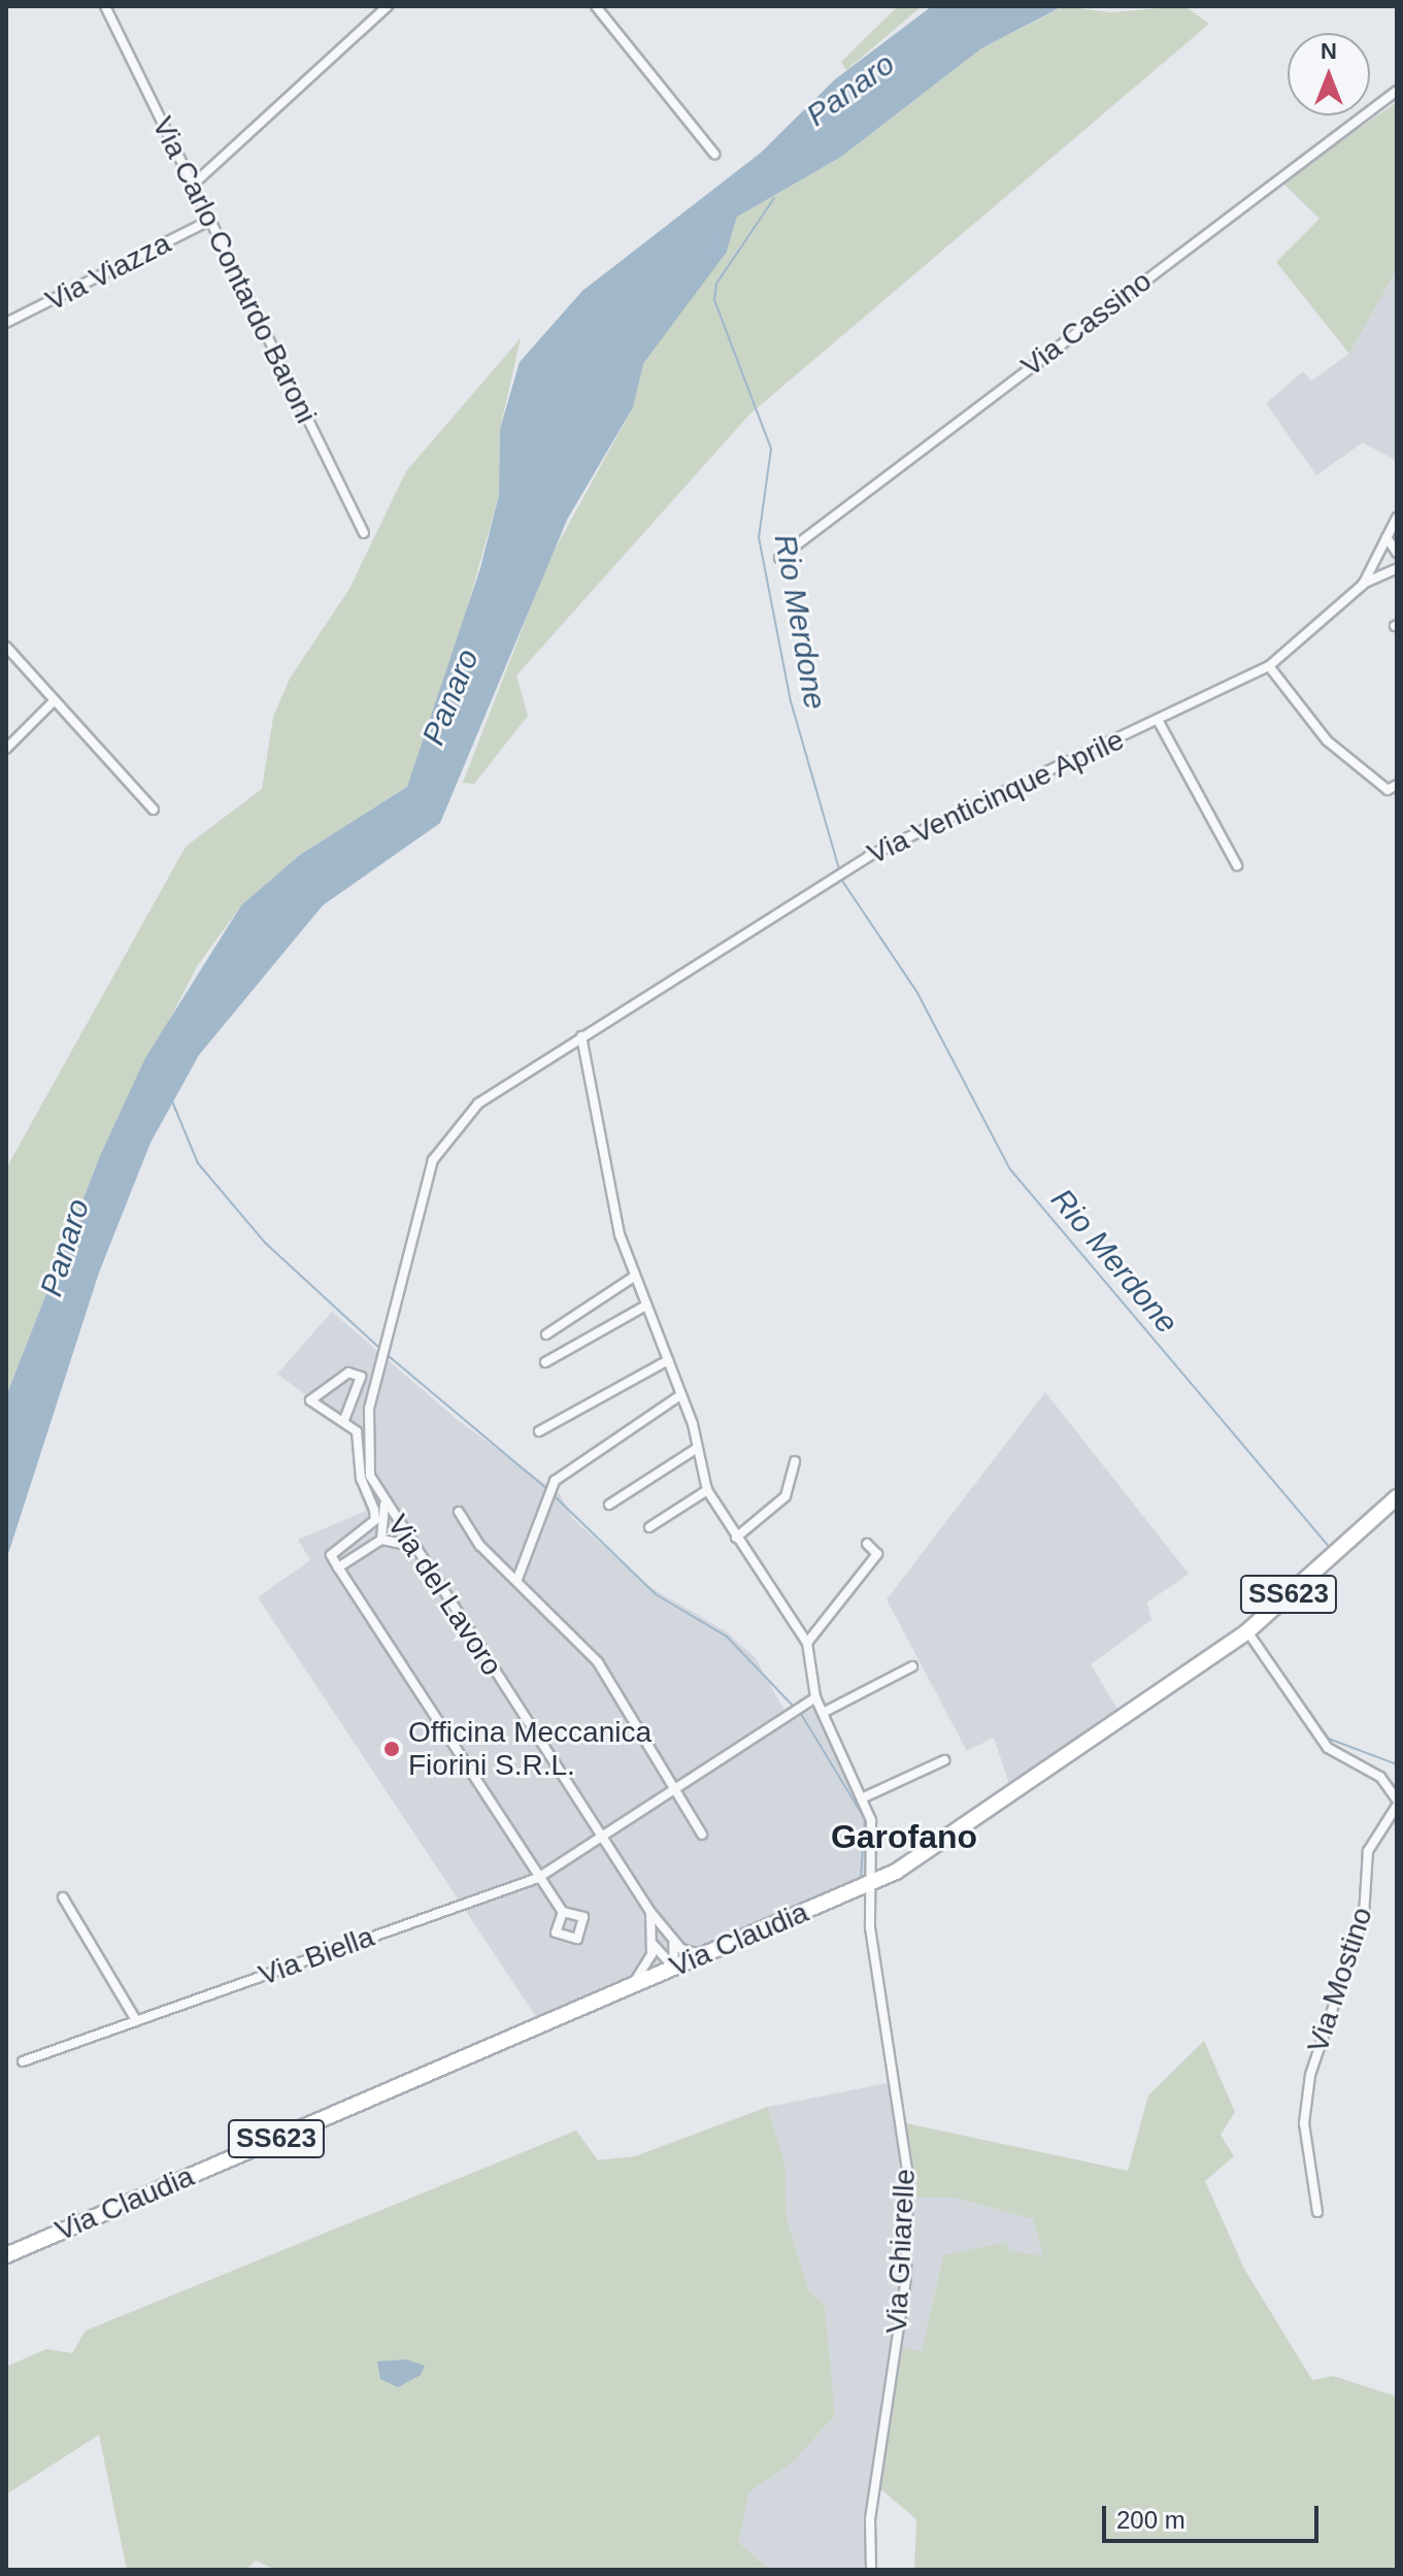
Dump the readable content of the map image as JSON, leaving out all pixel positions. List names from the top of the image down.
{
  "streets": {
    "main road": ["SS623", "Via Claudia"],
    "street": [
      "Via Carlo Contardo Baroni",
      "Via Viazza",
      "Via Cassino",
      "Via Venticinque Aprile",
      "Via del Lavoro",
      "Via Biella",
      "Via Mostino",
      "Via Ghiarelle"
    ]
  },
  "crossings": [
    ["Via Carlo Contardo Baroni", "Via Viazza"],
    ["Via Venticinque Aprile", "Via del Lavoro"],
    ["Via del Lavoro", "Via Biella"],
    ["Via Claudia", "Via Ghiarelle"]
  ],
  "districts": ["Garofano"],
  "water": ["Panaro", "Rio Merdone"],
  "places": ["Officina Meccanica Fiorini S.R.L."],
  "scale_bar": "200 m",
  "north": "top"
}
